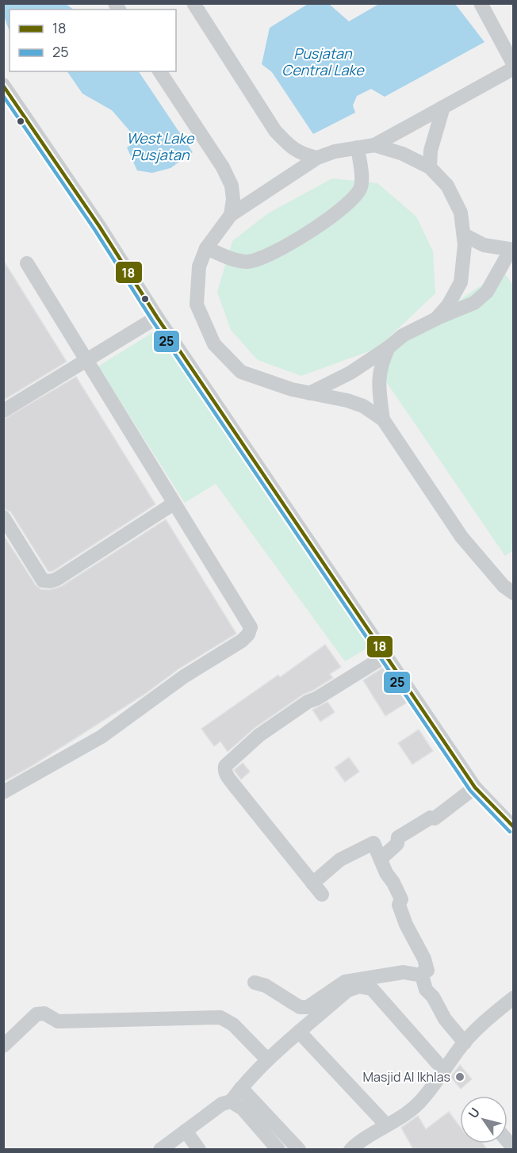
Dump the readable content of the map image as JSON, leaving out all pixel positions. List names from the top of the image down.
{
  "water": ["Pusjatan Central Lake", "West Lake Pusjatan"],
  "places": ["Masjid Al Ikhlas"],
  "lines": ["transit line 18", "transit line 25"],
  "legend": ["18", "25"],
  "north": "top left"
}
